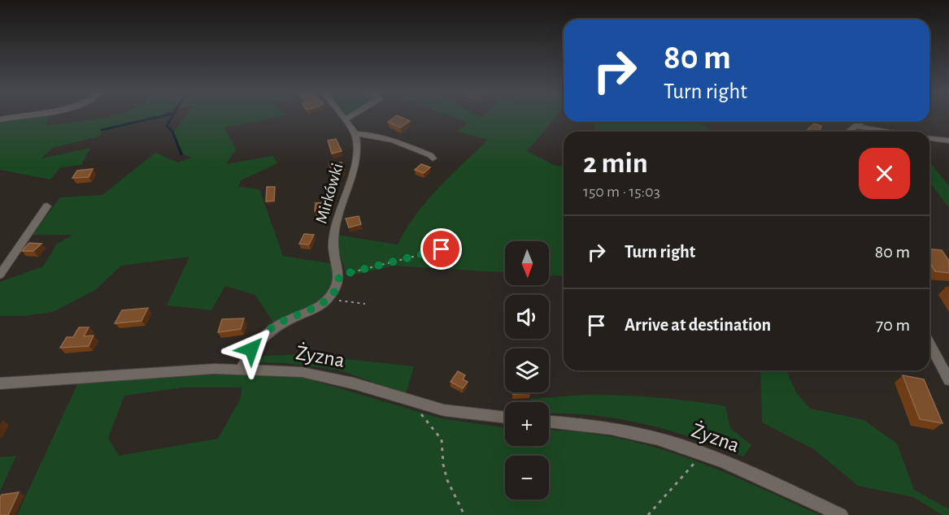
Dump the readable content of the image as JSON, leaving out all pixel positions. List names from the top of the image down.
{
  "streets": {
    "street": ["Mirkówki", "Żyzna"]
  },
  "north": "bottom",
  "page": {
    "turn": ["80 m", "Turn right"],
    "heading": ["2 min", "150 m · 15:03"],
    "list": [
      {
        "name": "Turn right",
        "value": "80 m"
      },
      {
        "name": "Arrive at destination",
        "value": "70 m"
      }
    ],
    "map_buttons": ["+", "−"]
  }
}
